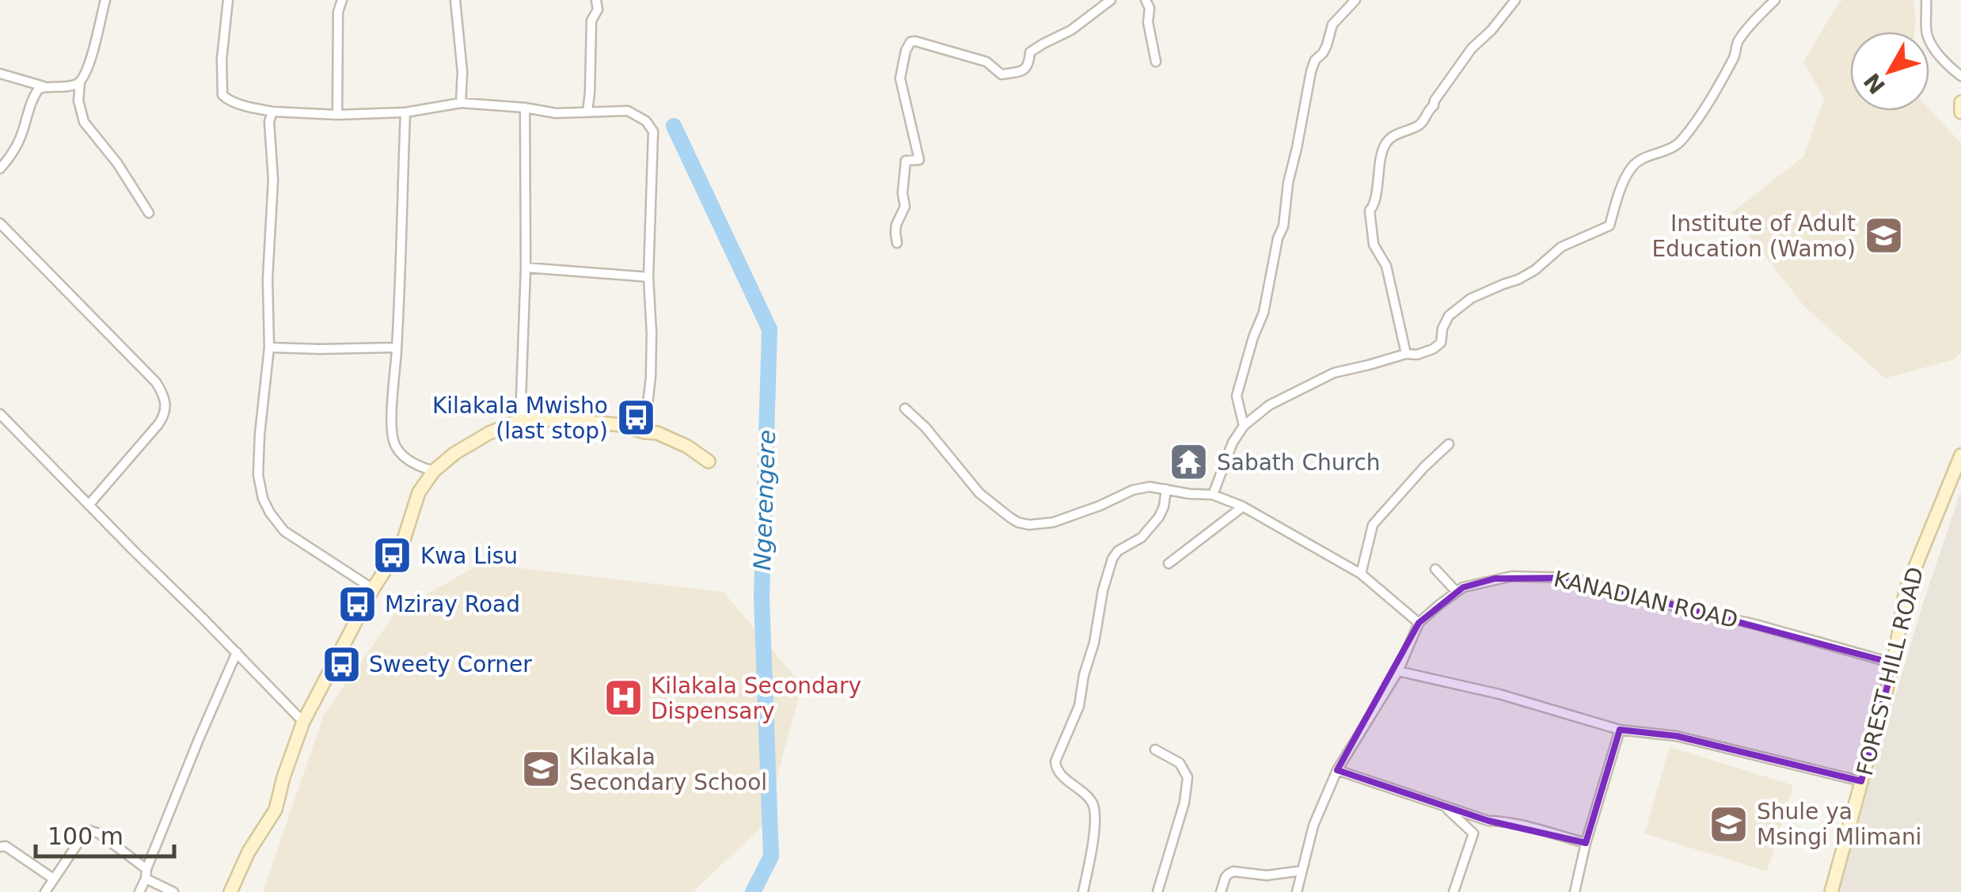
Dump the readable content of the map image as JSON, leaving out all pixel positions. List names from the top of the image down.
{
  "streets": {
    "street": ["KANADIAN ROAD", "FOREST HILL ROAD"]
  },
  "crossings": [
    ["KANADIAN ROAD", "FOREST HILL ROAD"]
  ],
  "water": ["Ngerengere"],
  "places": {
    "school or university": ["Institute of Adult Education (Wamo)", "Kilakala Secondary School", "Shule ya Msingi Mlimani"],
    "bus stop": [
      "Kilakala Mwisho (last stop)",
      "Kwa Lisu",
      "Mziray Road",
      "Sweety Corner"
    ],
    "temple": ["Sabath Church"],
    "hospital": ["Kilakala Secondary Dispensary"]
  },
  "scale_bar": "100 m",
  "north": "bottom left"
}
